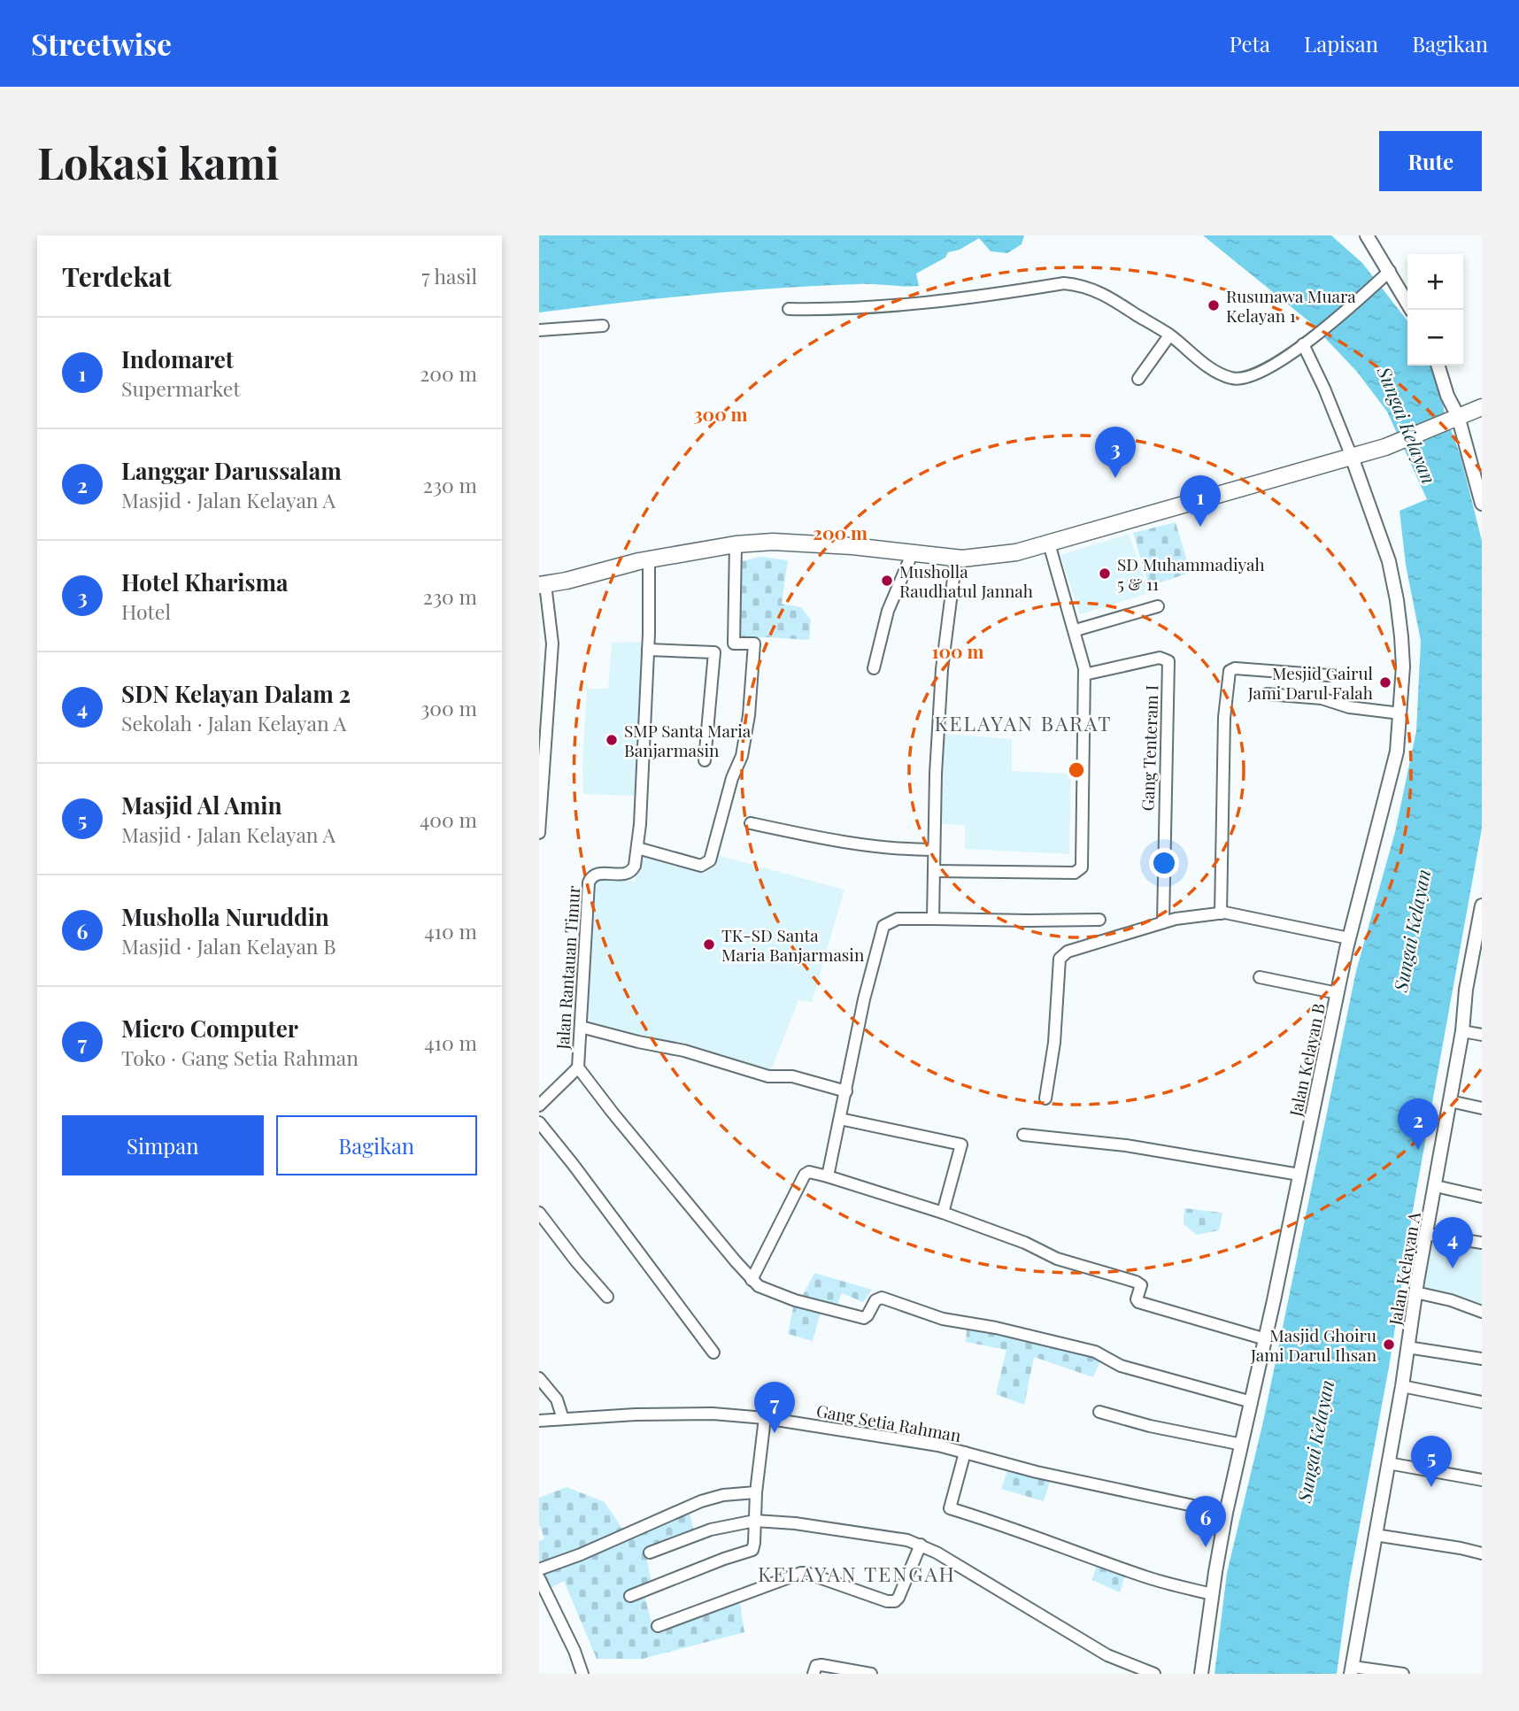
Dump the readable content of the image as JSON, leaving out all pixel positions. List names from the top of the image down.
{
  "streets": {
    "street": [
      "Gang Tenteram I",
      "Jalan Rantauan Timur",
      "Jalan Kelayan B",
      "Jalan Kelayan A",
      "Gang Setia Rahman"
    ]
  },
  "crossings": [
    ["Jalan Kelayan B", "Gang Setia Rahman"]
  ],
  "districts": ["KELAYAN BARAT", "KELAYAN TENGAH"],
  "water": ["Sungai Kelayan"],
  "places": [
    "Rusunawa Muara Kelayan 1",
    "SD Muhammadiyah 5 & 11",
    "Musholla Raudhatul Jannah",
    "Mesjid Gairul Jami Darul Falah",
    "SMP Santa Maria Banjarmasin",
    "TK-SD Santa Maria Banjarmasin",
    "Masjid Ghoiru Jami Darul Ihsan"
  ],
  "page": {
    "header": "Streetwise",
    "nav": ["Peta", "Lapisan", "Bagikan"],
    "buttons": [
      "Rute",
      ["Simpan", "Bagikan"]
    ],
    "title": "Lokasi kami",
    "heading": ["Terdekat", "7 hasil"],
    "map_buttons": ["+", "−"],
    "list": [
      {
        "mark": "1",
        "name": "Indomaret",
        "note": "Supermarket",
        "value": "200 m"
      },
      {
        "mark": "2",
        "name": "Langgar Darussalam",
        "note": "Masjid · Jalan Kelayan A",
        "value": "230 m"
      },
      {
        "mark": "3",
        "name": "Hotel Kharisma",
        "note": "Hotel",
        "value": "230 m"
      },
      {
        "mark": "4",
        "name": "SDN Kelayan Dalam 2",
        "note": "Sekolah · Jalan Kelayan A",
        "value": "300 m"
      },
      {
        "mark": "5",
        "name": "Masjid Al Amin",
        "note": "Masjid · Jalan Kelayan A",
        "value": "400 m"
      },
      {
        "mark": "6",
        "name": "Musholla Nuruddin",
        "note": "Masjid · Jalan Kelayan B",
        "value": "410 m"
      },
      {
        "mark": "7",
        "name": "Micro Computer",
        "note": "Toko · Gang Setia Rahman",
        "value": "410 m"
      }
    ],
    "pins": [
      "3",
      "1",
      "2",
      "4",
      "7",
      "5",
      "6"
    ]
  },
  "rings": ["300 m", "200 m", "100 m"]
}
